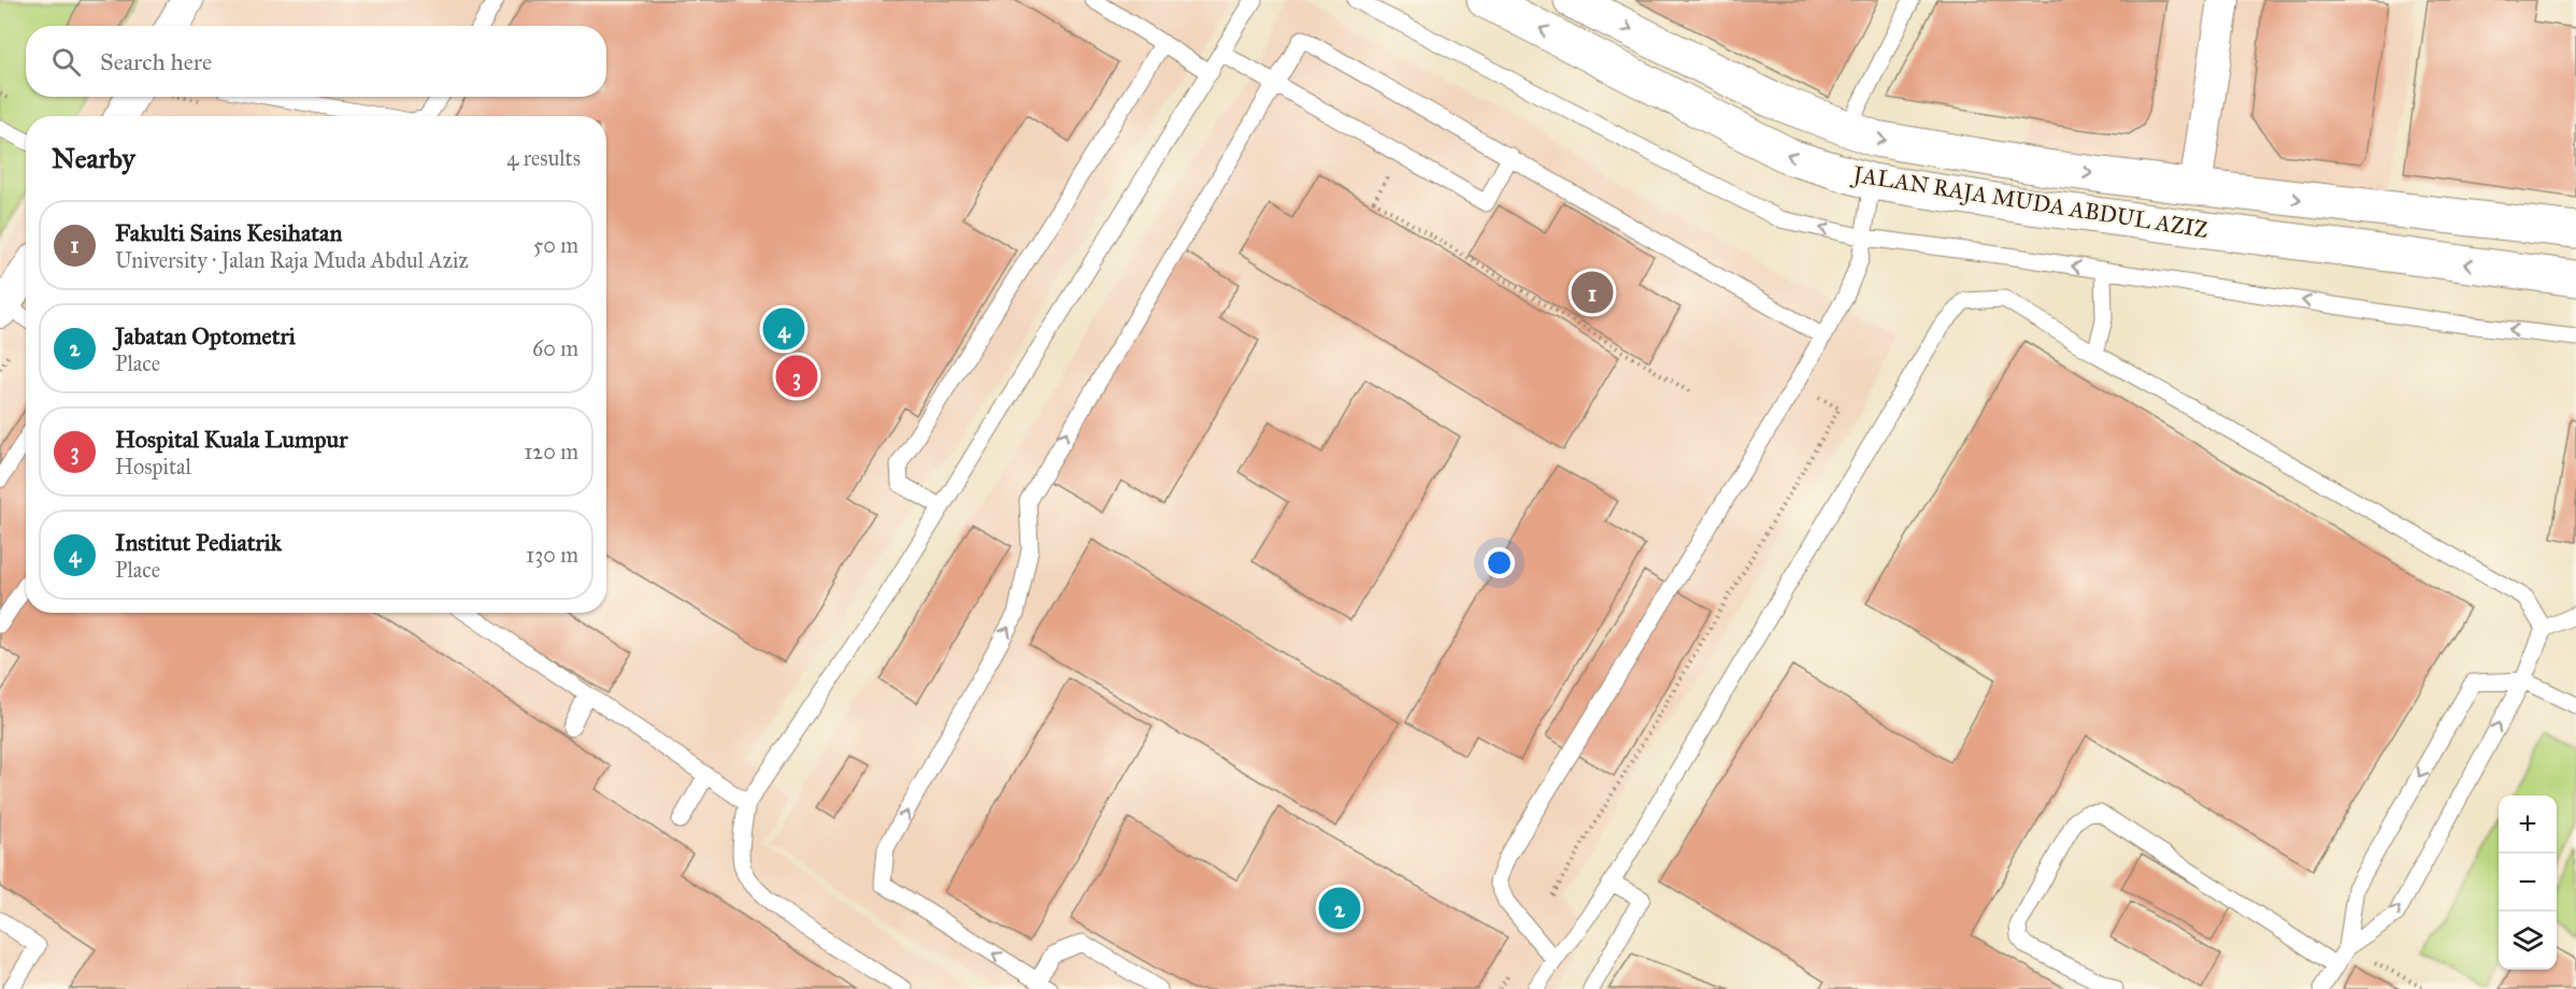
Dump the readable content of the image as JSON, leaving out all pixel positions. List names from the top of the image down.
{
  "streets": {
    "main road": ["JALAN RAJA MUDA ABDUL AZIZ"]
  },
  "page": {
    "search": "Search here",
    "heading": ["Nearby", "4 results"],
    "list": [
      {
        "mark": "1",
        "name": "Fakulti Sains Kesihatan",
        "note": "University · Jalan Raja Muda Abdul Aziz",
        "value": "50 m"
      },
      {
        "mark": "2",
        "name": "Jabatan Optometri",
        "note": "Place",
        "value": "60 m"
      },
      {
        "mark": "3",
        "name": "Hospital Kuala Lumpur",
        "note": "Hospital",
        "value": "120 m"
      },
      {
        "mark": "4",
        "name": "Institut Pediatrik",
        "note": "Place",
        "value": "130 m"
      }
    ],
    "pins": [
      "1",
      "4",
      "3",
      "2"
    ],
    "map_buttons": ["+", "−"]
  }
}
